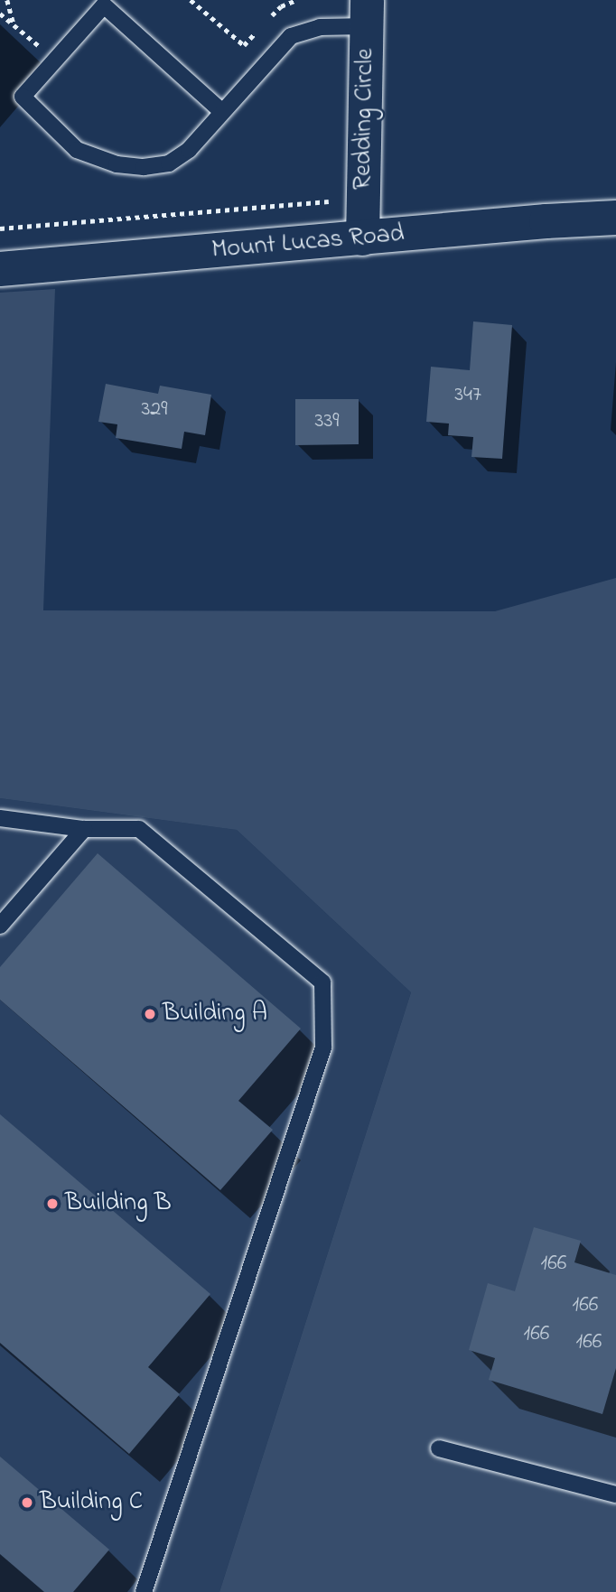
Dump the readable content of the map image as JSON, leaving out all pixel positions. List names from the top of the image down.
{
  "streets": {
    "street": ["Redding Circle", "Mount Lucas Road"]
  },
  "crossings": [
    ["Redding Circle", "Mount Lucas Road"]
  ],
  "places": ["Building A", "Building B", "Building C"],
  "house_numbers": [
    "347",
    "329",
    "339",
    "166",
    "166",
    "166",
    "166"
  ]
}
